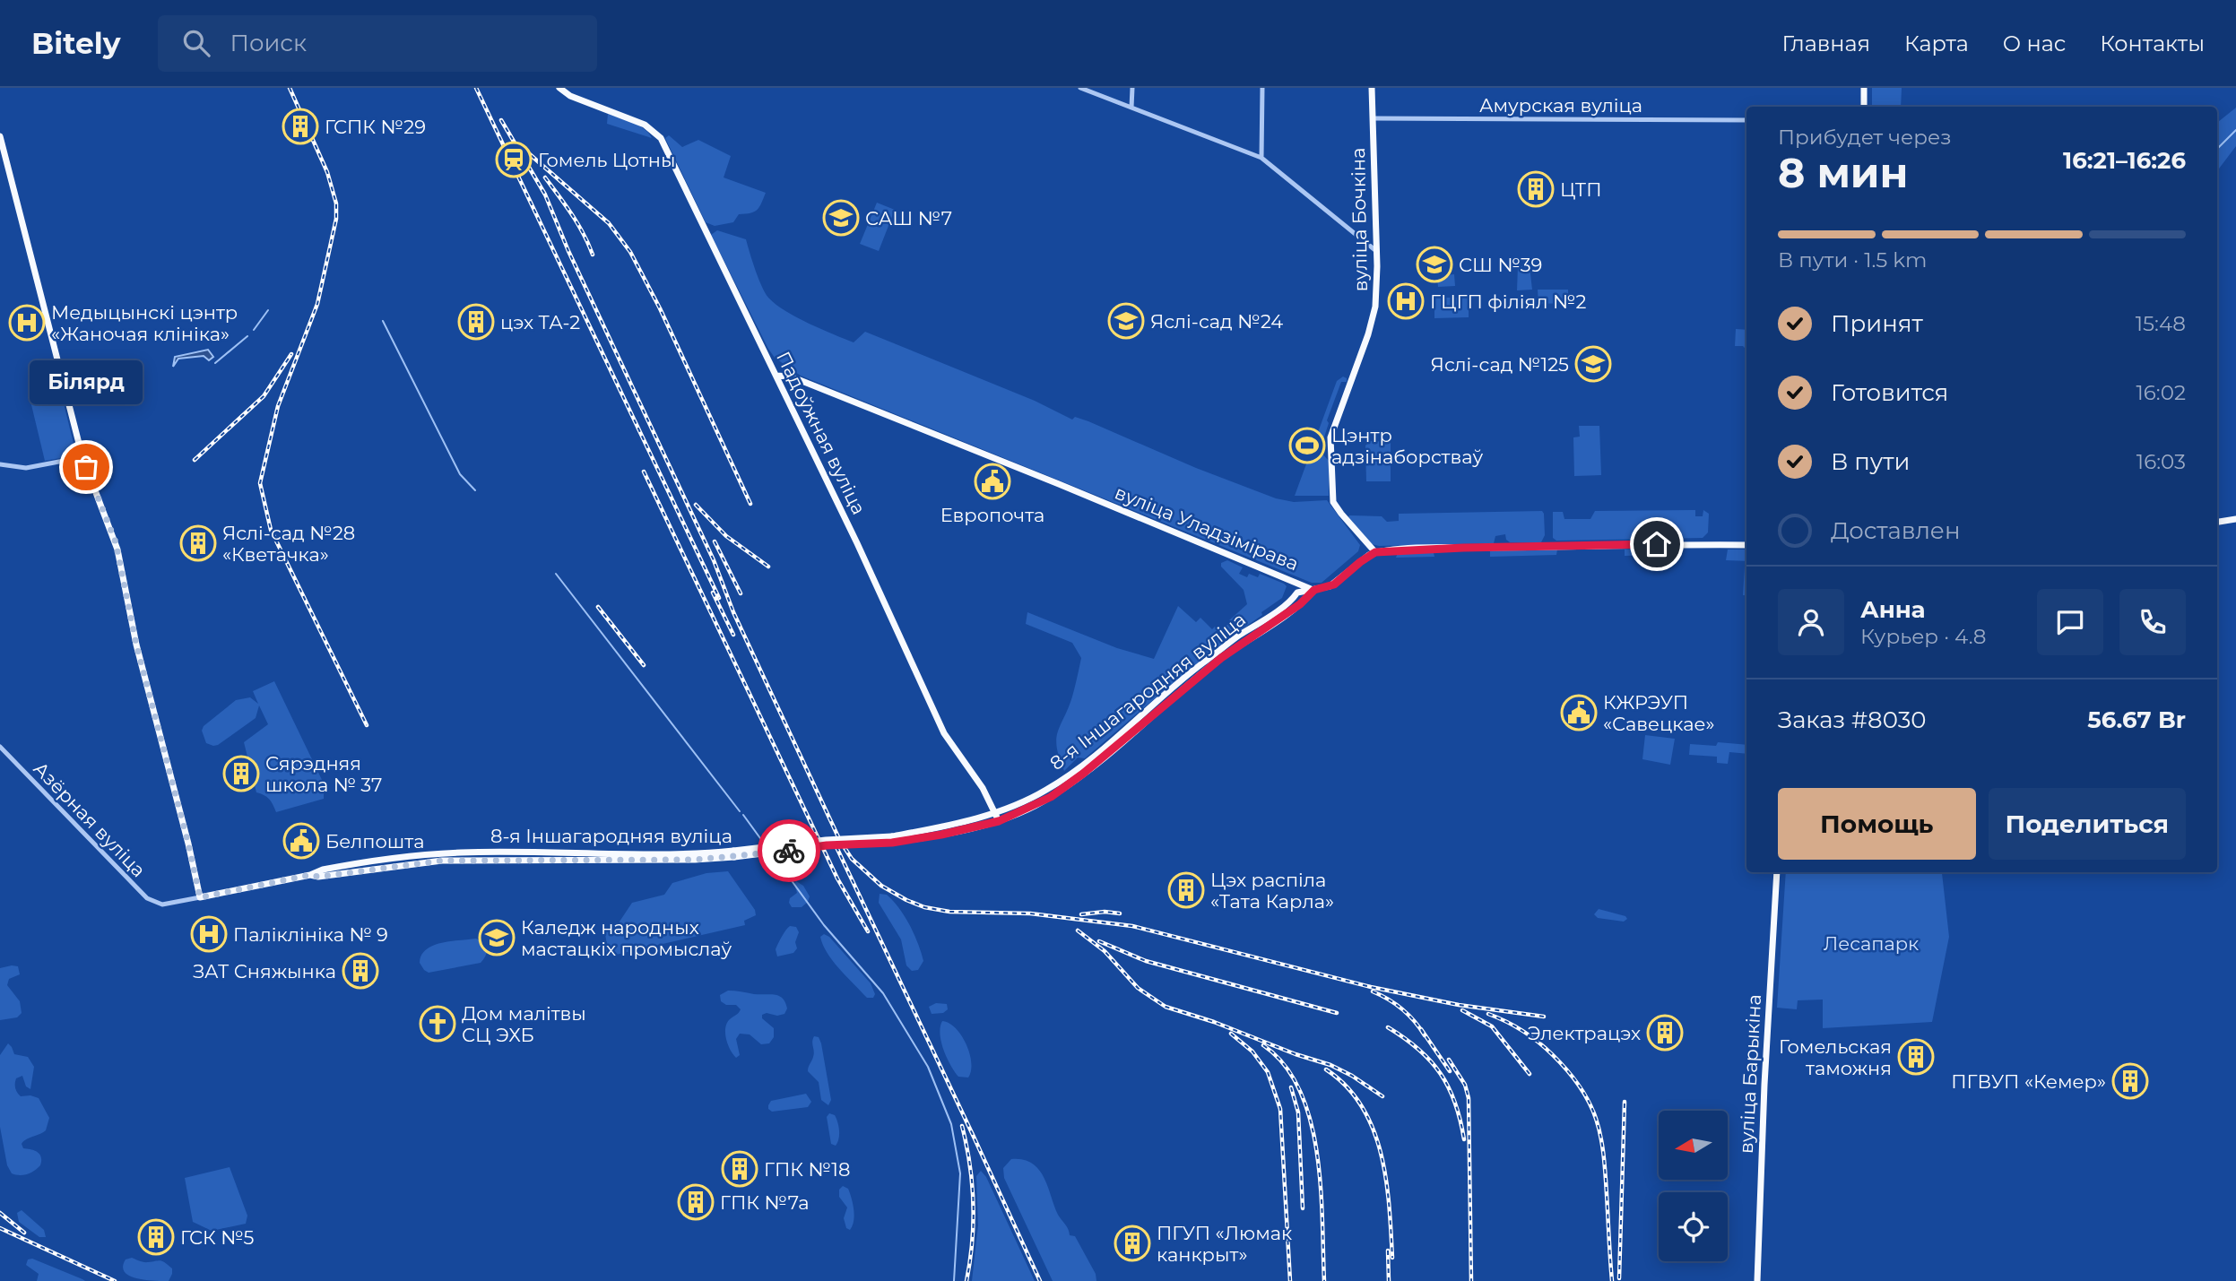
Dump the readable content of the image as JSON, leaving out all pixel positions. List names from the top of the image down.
{
  "streets": {
    "main road": [
      "вуліца Бочкіна",
      "Падоўжная вуліца",
      "вуліца Уладзімірава",
      "8-я Іншагародняя вуліца",
      "вуліца Барыкіна"
    ],
    "street": ["Амурская вуліца", "Азёрная вуліца"]
  },
  "crossings": [
    ["Амурская вуліца", "вуліца Бочкіна"],
    ["вуліца Бочкіна", "вуліца Уладзімірава"],
    ["Падоўжная вуліца", "вуліца Уладзімірава"],
    ["Падоўжная вуліца", "8-я Іншагародняя вуліца"],
    ["вуліца Уладзімірава", "8-я Іншагародняя вуліца"],
    ["8-я Іншагародняя вуліца", "Азёрная вуліца"]
  ],
  "parks": ["Лесапарк"],
  "places": {
    "building": [
      "ГСПК №29",
      "ЦТП",
      "цэх ТА-2",
      "Яслі-сад №28 «Кветачка»",
      "Сярэдняя школа № 37",
      "Цэх распіла «Тата Карла»",
      "ЗАТ Сняжынка",
      "Электрацэх",
      "Гомельская таможня",
      "ПГВУП «Кемер»",
      "ГПК №18",
      "ГПК №7а",
      "ГСК №5",
      "ПГУП «Люмак канкрыт»"
    ],
    "station": ["Гомель Цотны"],
    "school or university": [
      "САШ №7",
      "СШ №39",
      "Яслі-сад №24",
      "Яслі-сад №125",
      "Каледж народных мастацкіх промыслаў"
    ],
    "hospital": ["ГЦГП філіял №2", "Медыцынскі цэнтр «Жаночая клініка»", "Паліклініка № 9"],
    "sports": ["Цэнтр адзінаборстваў"],
    "other": ["Білярд"],
    "public building": ["Европочта", "КЖРЭУП «Савецкае»", "Белпошта"],
    "church": ["Дом малітвы СЦ ЭХБ"]
  },
  "north": "left",
  "page": {
    "header": "Bitely",
    "search": "Поиск",
    "nav": [
      "Главная",
      "Карта",
      "О нас",
      "Контакты"
    ],
    "heading": ["8 мин", "Прибудет через", "16:21–16:26"],
    "panel": [
      "Анна",
      "Курьер · 4.8",
      "Заказ #8030",
      "56.67 Br"
    ],
    "bar": "В пути · 1.5 km",
    "list": [
      ["Принят", "15:48"],
      ["Готовится", "16:02"],
      ["В пути", "16:03"],
      "Доставлен"
    ],
    "bubble": "Білярд",
    "buttons": ["Помощь", "Поделиться"]
  }
}
